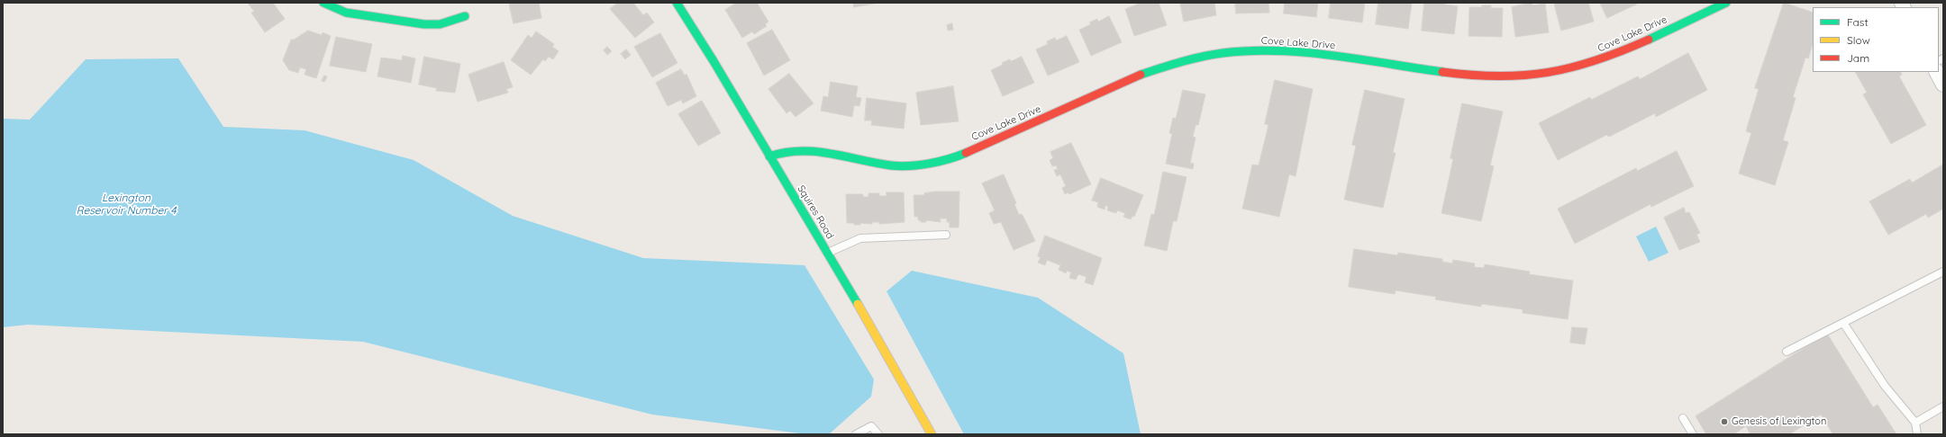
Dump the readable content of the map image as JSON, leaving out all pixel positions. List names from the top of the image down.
{
  "streets": {
    "street": ["Cove Lake Drive", "Squires Road"]
  },
  "crossings": [
    ["Cove Lake Drive", "Squires Road"]
  ],
  "water": ["Lexington Reservoir Number 4"],
  "places": ["Genesis of Lexington"],
  "legend": ["Fast", "Slow", "Jam"]
}
